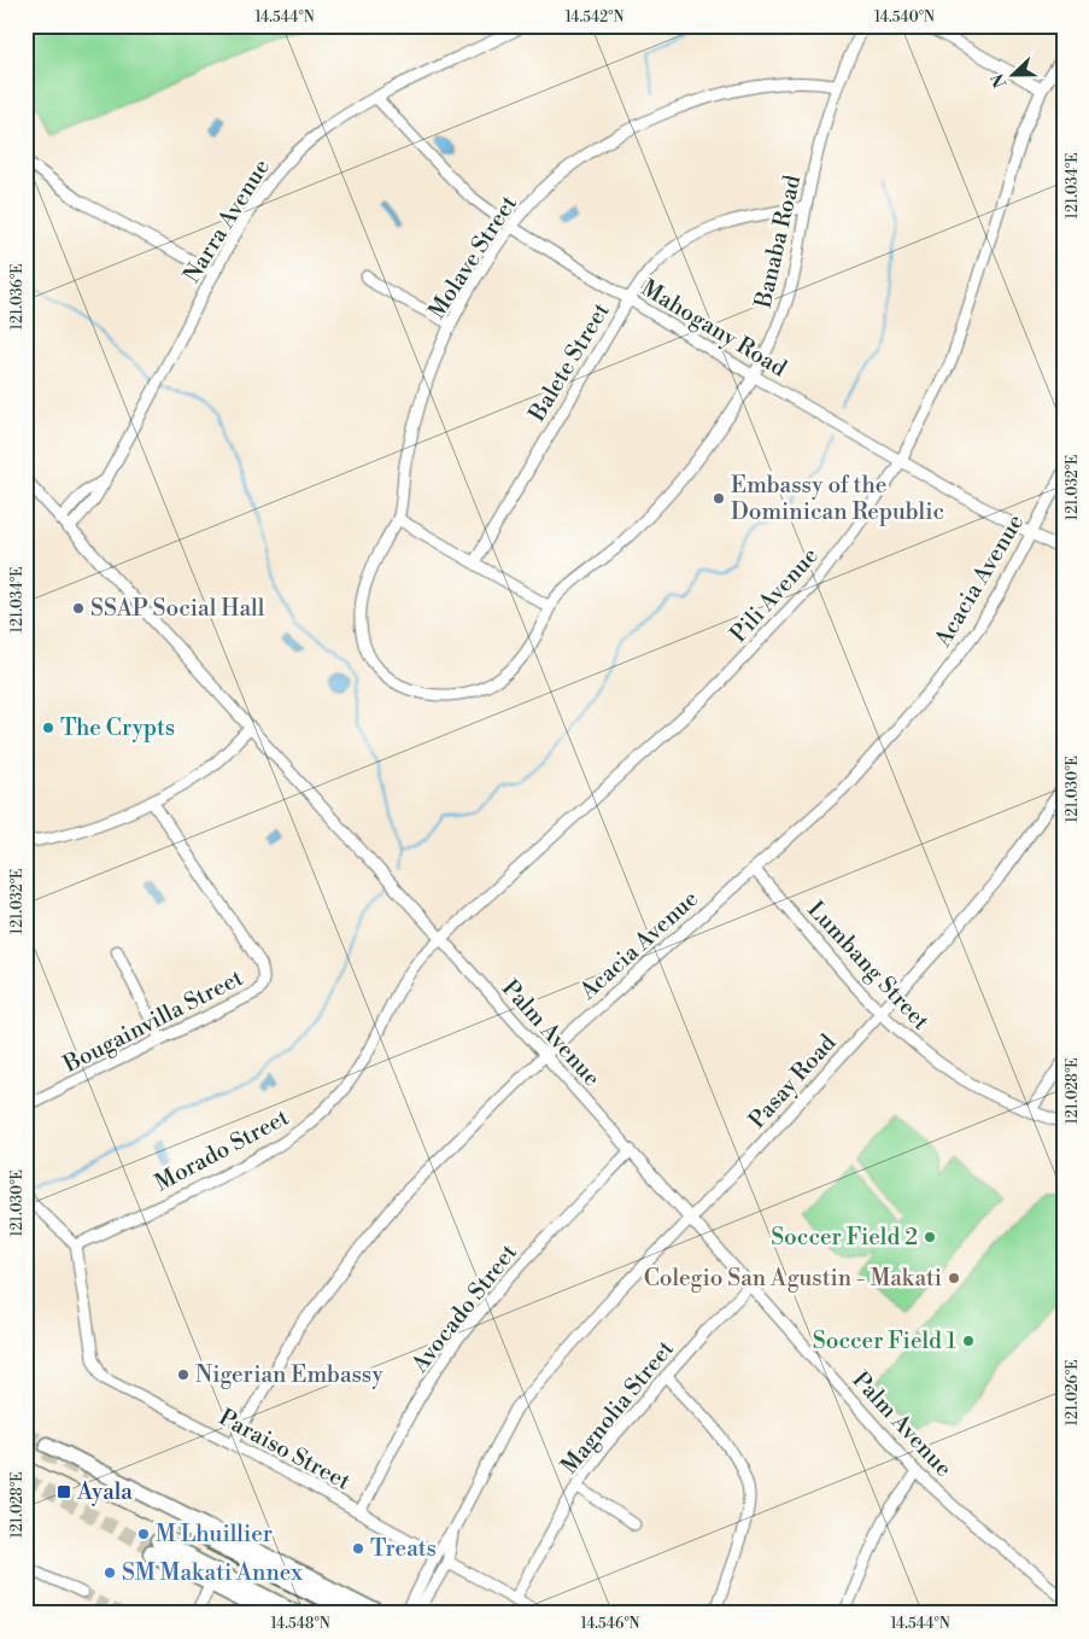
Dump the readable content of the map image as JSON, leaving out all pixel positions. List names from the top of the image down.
{
  "streets": {
    "street": [
      "Narra Avenue",
      "Banaba Road",
      "Molave Street",
      "Mahogany Road",
      "Balete Street",
      "Acacia Avenue",
      "Pili Avenue",
      "Lumbang Street",
      "Bougainvilla Street",
      "Palm Avenue",
      "Pasay Road",
      "Morado Street",
      "Avocado Street",
      "Magnolia Street",
      "Paraiso Street"
    ]
  },
  "crossings": [
    ["Narra Avenue", "Mahogany Road"],
    ["Narra Avenue", "Palm Avenue"],
    ["Banaba Road", "Molave Street"],
    ["Banaba Road", "Mahogany Road"],
    ["Banaba Road", "Balete Street"],
    ["Molave Street", "Mahogany Road"],
    ["Molave Street", "Balete Street"],
    ["Mahogany Road", "Balete Street"],
    ["Mahogany Road", "Acacia Avenue"],
    ["Mahogany Road", "Pili Avenue"],
    ["Acacia Avenue", "Lumbang Street"],
    ["Acacia Avenue", "Palm Avenue"],
    ["Acacia Avenue", "Paraiso Street"],
    ["Pili Avenue", "Palm Avenue"],
    ["Pili Avenue", "Morado Street"],
    ["Lumbang Street", "Pasay Road"],
    ["Palm Avenue", "Pasay Road"],
    ["Palm Avenue", "Morado Street"],
    ["Palm Avenue", "Avocado Street"],
    ["Palm Avenue", "Magnolia Street"],
    ["Pasay Road", "Paraiso Street"],
    ["Morado Street", "Paraiso Street"],
    ["Avocado Street", "Paraiso Street"]
  ],
  "places": {
    "other": [
      "Embassy of the Dominican Republic",
      "SSAP Social Hall",
      "The Crypts",
      "Soccer Field 2",
      "Colegio San Agustin - Makati",
      "Soccer Field 1",
      "Nigerian Embassy",
      "M Lhuillier",
      "Treats",
      "SM Makati Annex"
    ],
    "transit": ["Ayala"]
  },
  "north": "left",
  "coordinates": [
    "14.544°N",
    "14.542°N",
    "14.540°N",
    "121.034°E",
    "121.036°E",
    "121.032°E",
    "121.030°E",
    "121.028°E",
    "121.026°E",
    "14.548°N",
    "14.546°N"
  ]
}
